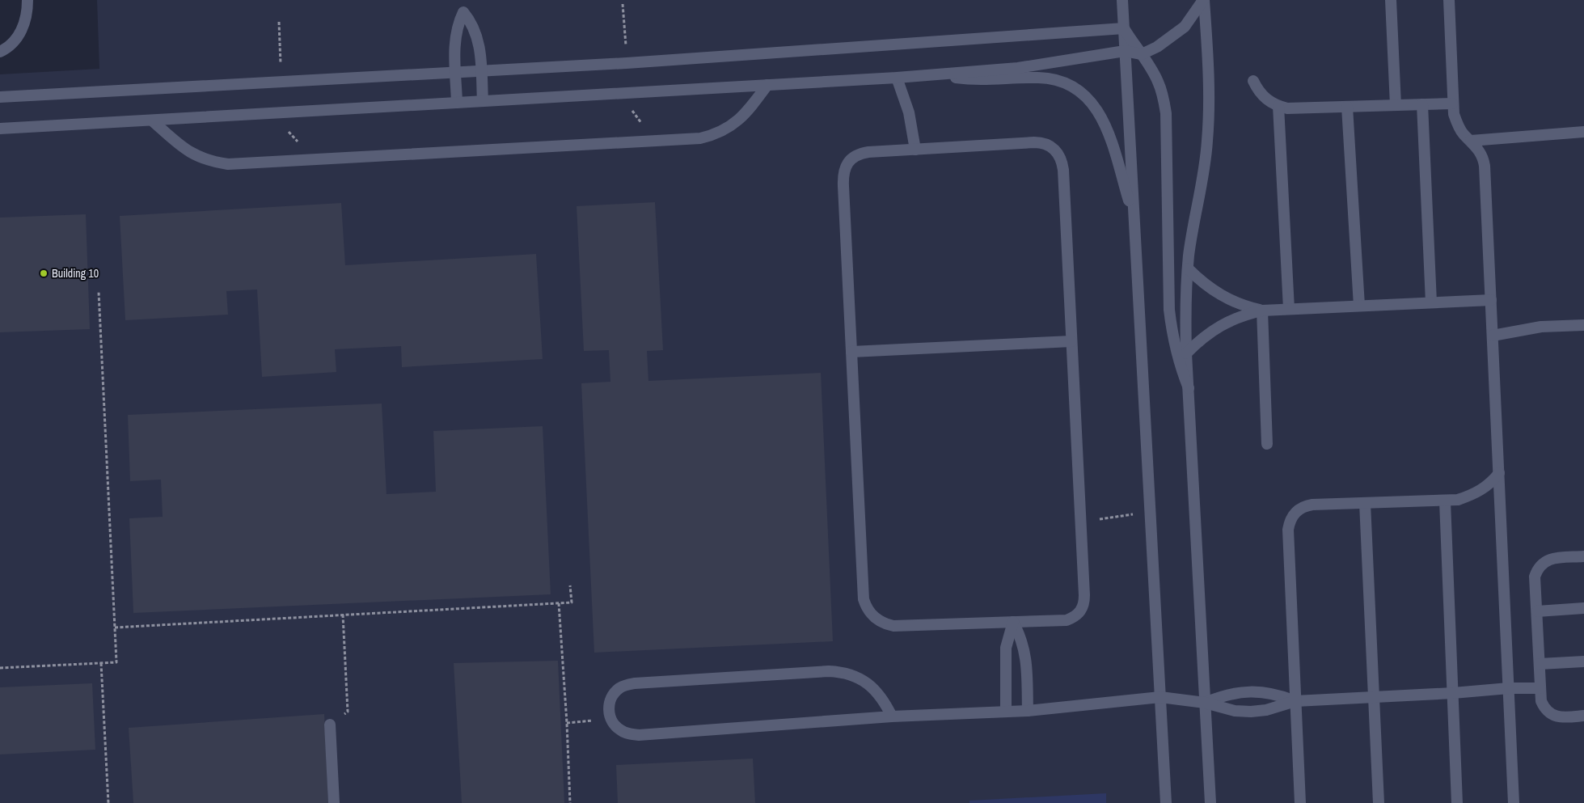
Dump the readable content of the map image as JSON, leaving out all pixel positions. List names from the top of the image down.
{
  "places": ["Building 10"]
}
